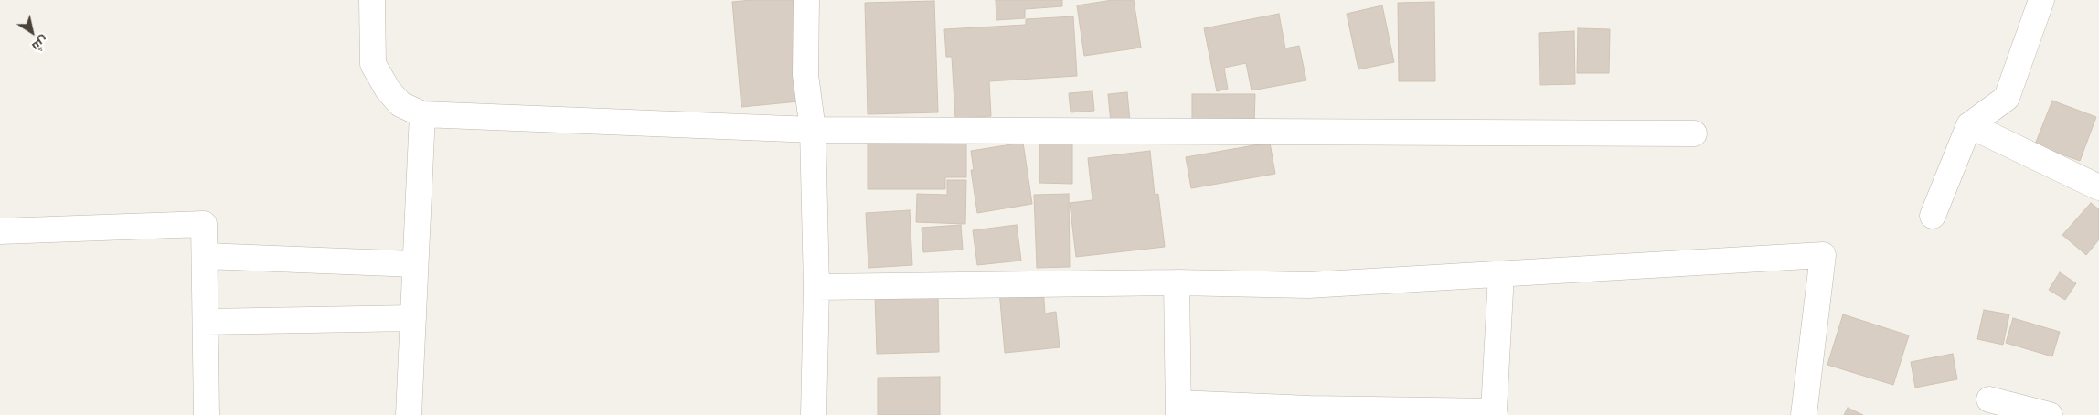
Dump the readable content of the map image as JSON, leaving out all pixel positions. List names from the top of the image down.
{
  "north": "bottom right"
}
